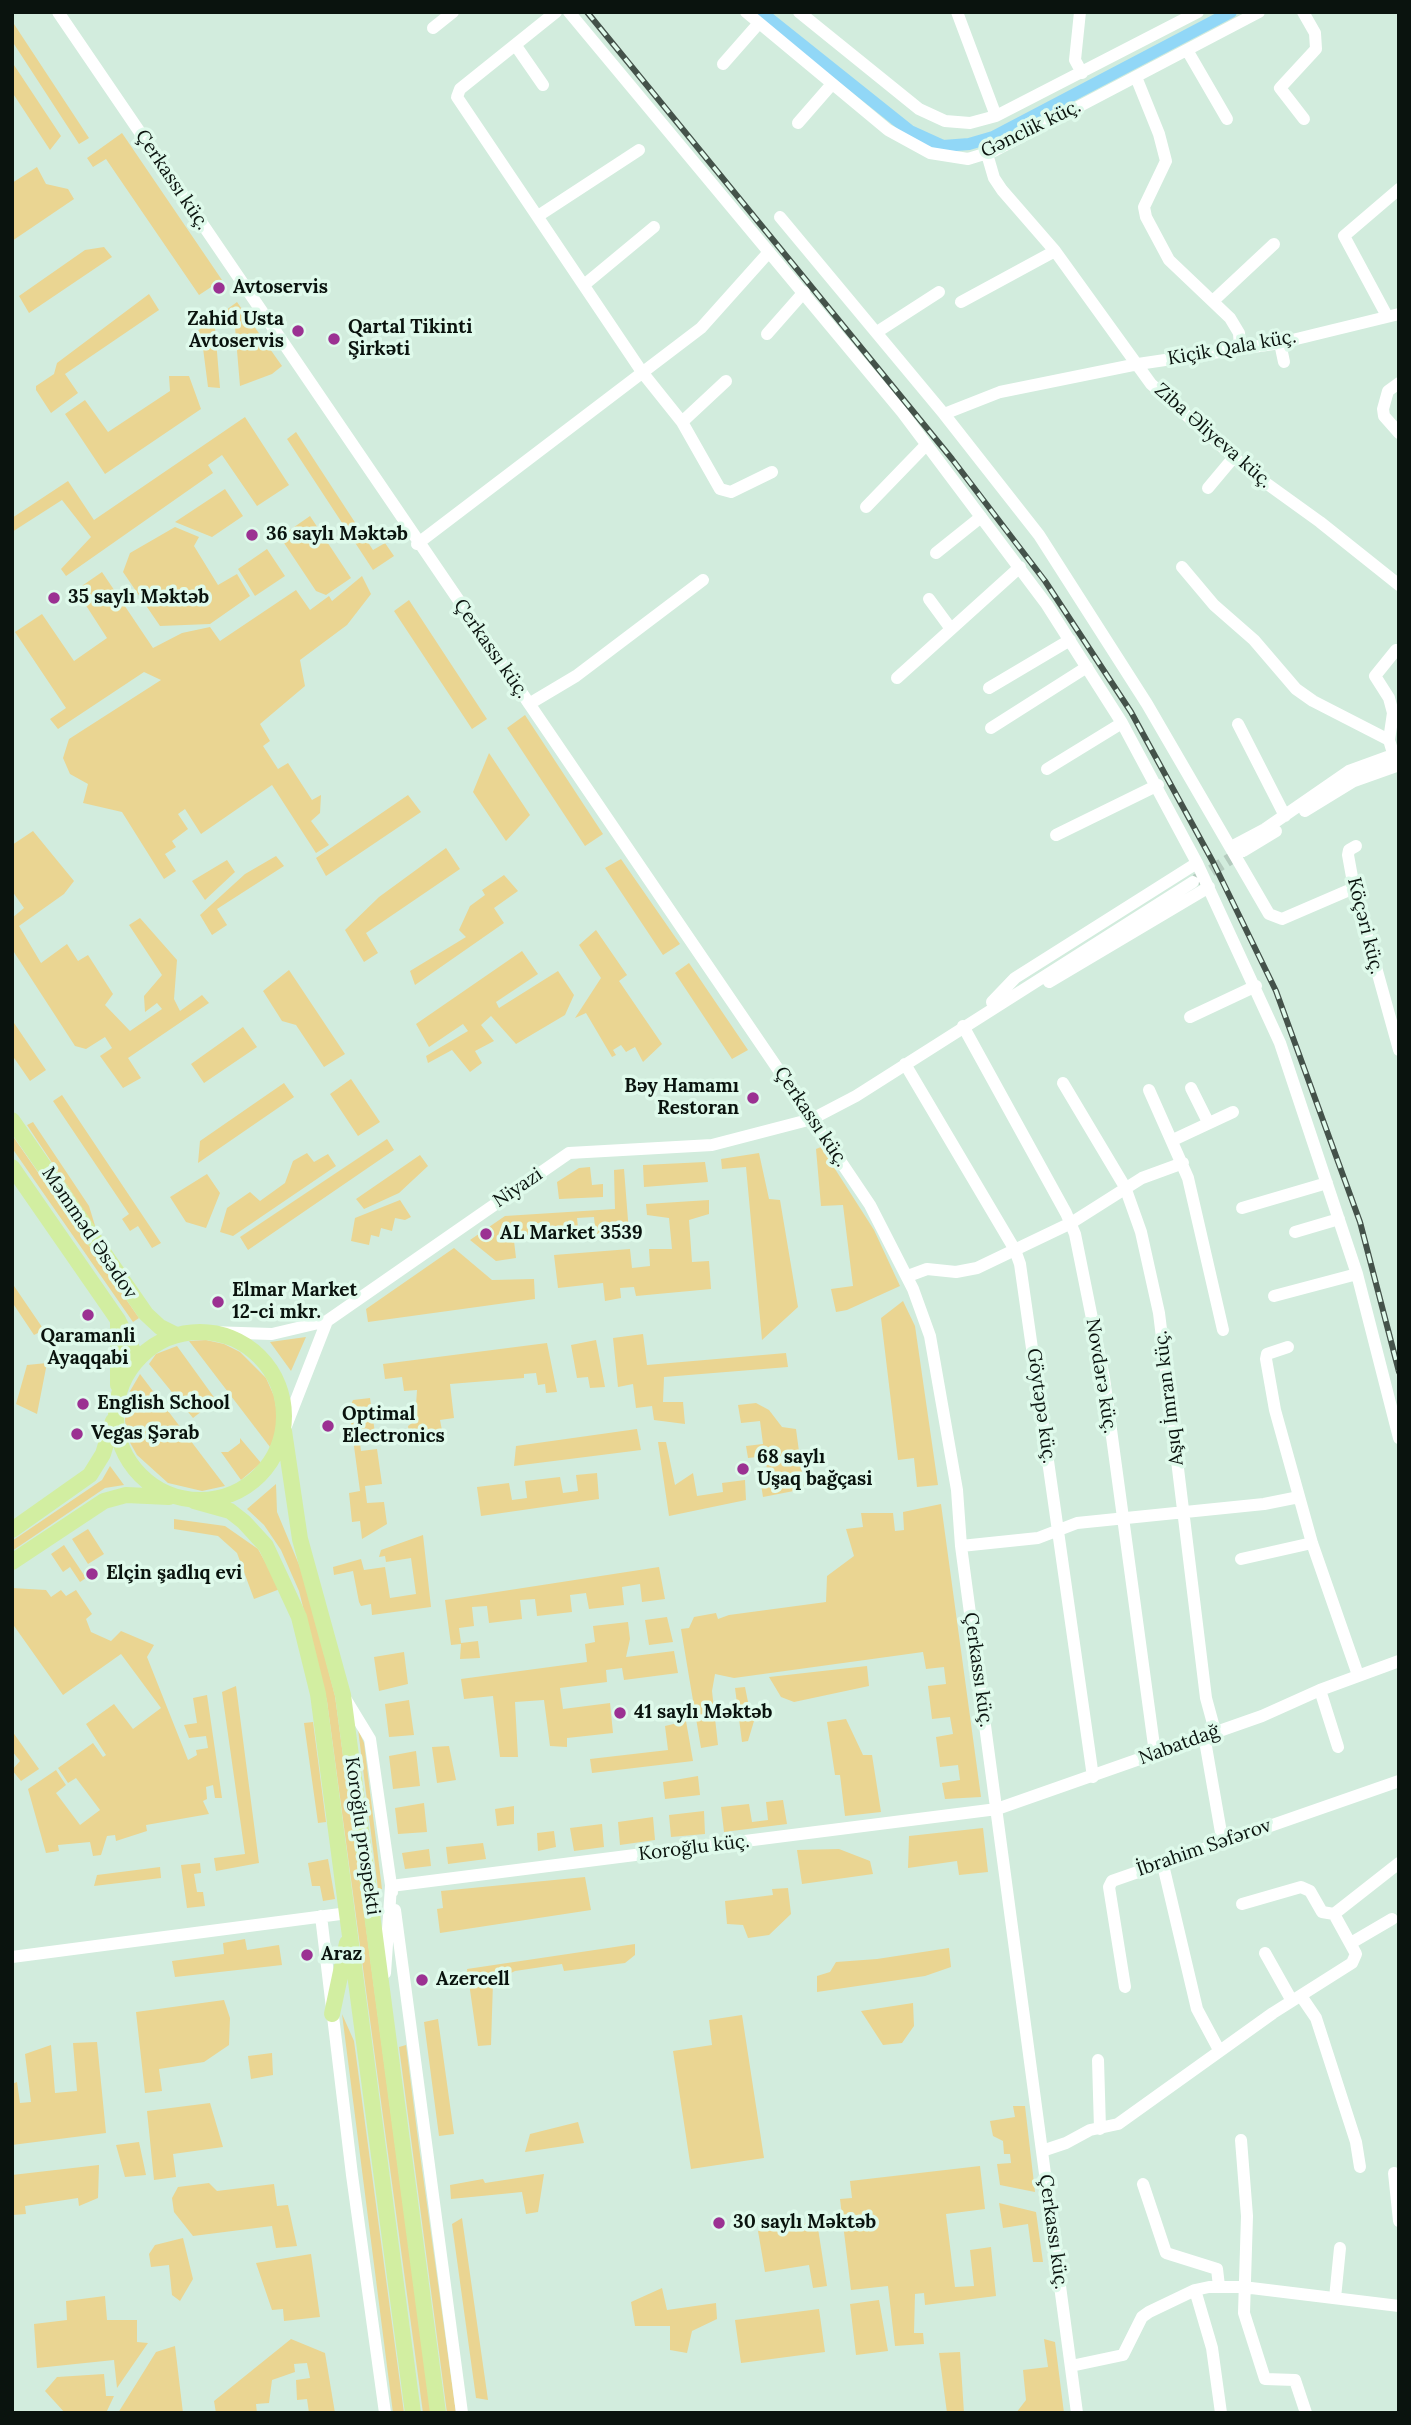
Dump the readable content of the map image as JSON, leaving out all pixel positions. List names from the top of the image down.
{
  "streets": {
    "main road": ["Məmməd Əsədov", "Koroğlu prospekti"],
    "street": [
      "Gənclik küç.",
      "Çerkassı küç.",
      "Kiçik Qala küç.",
      "Ziba Əliyeva küç.",
      "Köçəri küç.",
      "Niyazi",
      "Novdərə küç.",
      "Aşıq İmran küç.",
      "Göytəpə küç.",
      "Nabatdağ",
      "Koroğlu küç.",
      "İbrahim Səfərov"
    ]
  },
  "crossings": [
    ["Gənclik küç.", "Ziba Əliyeva küç."],
    ["Çerkassı küç.", "Niyazi"],
    ["Çerkassı küç.", "Nabatdağ"],
    ["Çerkassı küç.", "Koroğlu küç."],
    ["Kiçik Qala küç.", "Ziba Əliyeva küç."],
    ["Niyazi", "Novdərə küç."],
    ["Niyazi", "Göytəpə küç."],
    ["Məmməd Əsədov", "Koroğlu prospekti"],
    ["Novdərə küç.", "Nabatdağ"],
    ["Aşıq İmran küç.", "Nabatdağ"],
    ["Aşıq İmran küç.", "İbrahim Səfərov"],
    ["Göytəpə küç.", "Nabatdağ"],
    ["Nabatdağ", "Koroğlu küç."]
  ],
  "places": [
    "Avtoservis",
    "Zahid Usta Avtoservis",
    "Qartal Tikinti Şirkәti",
    "36 saylı Məktəb",
    "35 saylı Məktəb",
    "Bәy Hamamı Restoran",
    "AL Market 3539",
    "Elmar Market 12-ci mkr.",
    "Qaramanli Ayaqqabi",
    "English School",
    "Optimal Electronics",
    "Vegas Şərab",
    "68 saylı Uşaq bağçasi",
    "Elçin şadlıq evi",
    "41 saylı Məktəb",
    "Araz",
    "Azercell",
    "30 saylı Məktəb"
  ]
}
